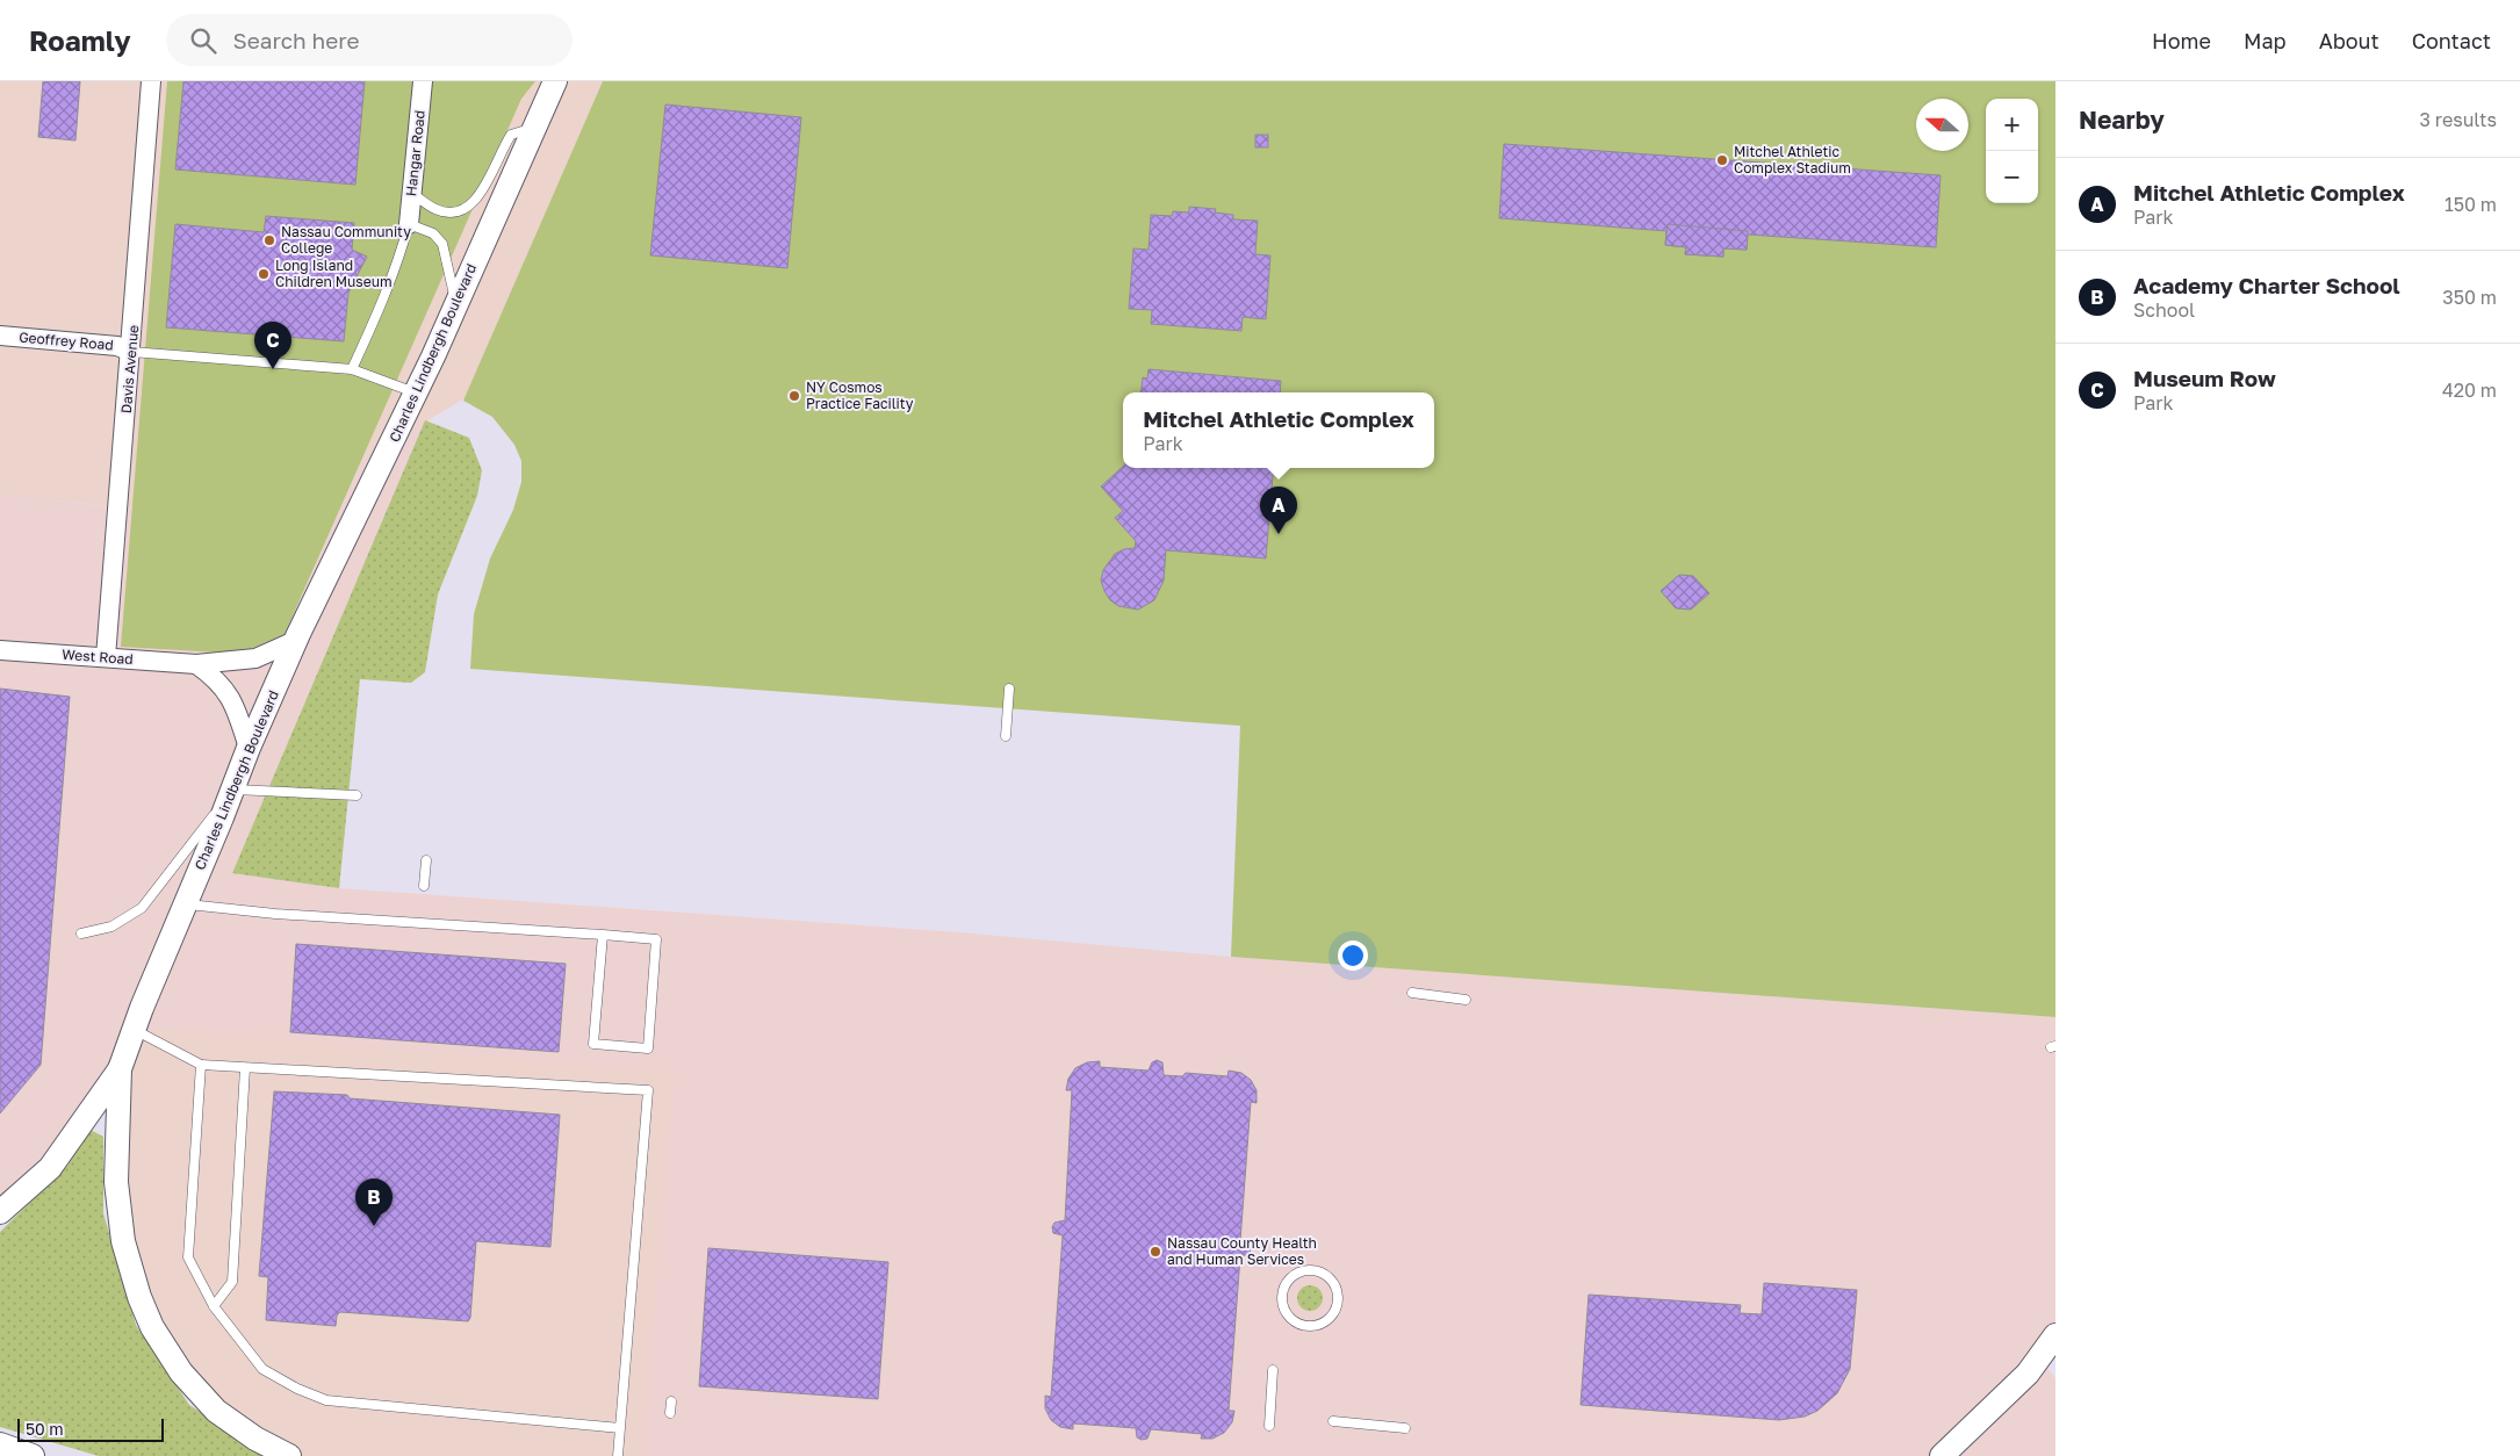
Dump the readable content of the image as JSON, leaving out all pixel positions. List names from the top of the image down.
{
  "streets": {
    "street": [
      "Hangar Road",
      "Geoffrey Road",
      "Charles Lindbergh Boulevard",
      "Davis Avenue",
      "West Road"
    ]
  },
  "crossings": [
    ["Geoffrey Road", "Davis Avenue"],
    ["Charles Lindbergh Boulevard", "West Road"],
    ["Davis Avenue", "West Road"]
  ],
  "places": [
    "Mitchel Athletic Complex Stadium",
    "Nassau Community College",
    "Long Island Children Museum",
    "NY Cosmos Practice Facility",
    "Nassau County Health and Human Services"
  ],
  "scale_bar": "50 m",
  "north": "left",
  "page": {
    "header": "Roamly",
    "search": "Search here",
    "nav": [
      "Home",
      "Map",
      "About",
      "Contact"
    ],
    "heading": ["Nearby", "3 results"],
    "map_buttons": ["+", "−"],
    "list": [
      {
        "mark": "A",
        "name": "Mitchel Athletic Complex",
        "note": "Park",
        "value": "150 m"
      },
      {
        "mark": "B",
        "name": "Academy Charter School",
        "note": "School",
        "value": "350 m"
      },
      {
        "mark": "C",
        "name": "Museum Row",
        "note": "Park",
        "value": "420 m"
      }
    ],
    "pins": ["C", "A", "B"],
    "popup": ["Mitchel Athletic Complex", "Park"],
    "scale": "50 m"
  }
}
